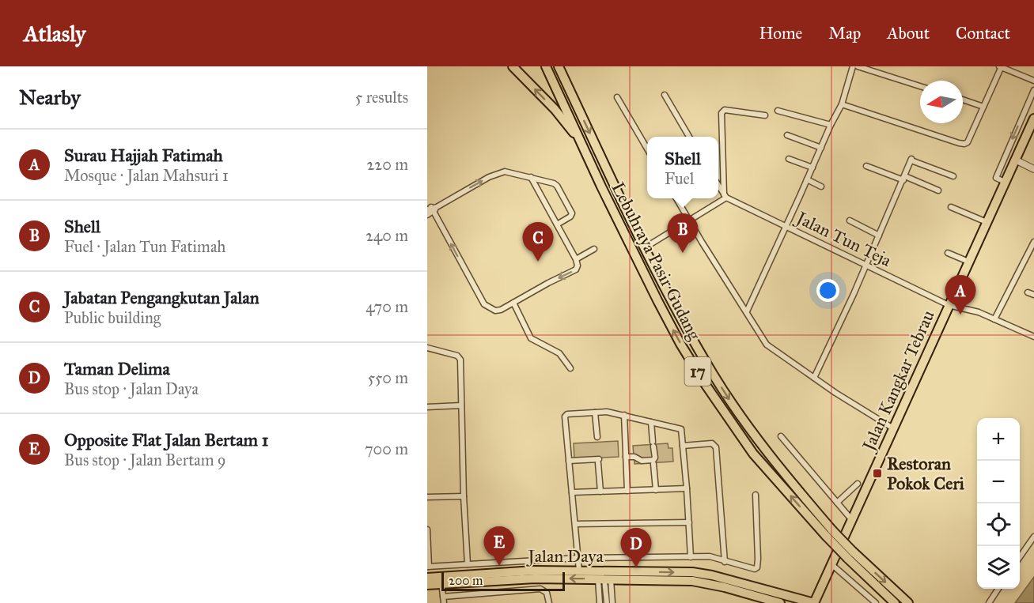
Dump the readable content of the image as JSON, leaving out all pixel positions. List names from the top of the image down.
{
  "streets": {
    "main road": [
      "Lebuhraya Pasir Gudang",
      "17",
      "Jalan Kangkar Tebrau",
      "Jalan Daya"
    ],
    "street": ["Jalan Tun Teja"]
  },
  "crossings": [
    ["Jalan Tun Teja", "Jalan Kangkar Tebrau"],
    ["Jalan Kangkar Tebrau", "Jalan Daya"]
  ],
  "places": {
    "transit": ["Restoran Pokok Ceri"]
  },
  "scale_bar": "200 m",
  "north": "left",
  "page": {
    "header": "Atlasly",
    "nav": [
      "Home",
      "Map",
      "About",
      "Contact"
    ],
    "heading": ["Nearby", "5 results"],
    "list": [
      {
        "mark": "A",
        "name": "Surau Hajjah Fatimah",
        "note": "Mosque · Jalan Mahsuri 1",
        "value": "220 m"
      },
      {
        "mark": "B",
        "name": "Shell",
        "note": "Fuel · Jalan Tun Fatimah",
        "value": "240 m"
      },
      {
        "mark": "C",
        "name": "Jabatan Pengangkutan Jalan",
        "note": "Public building",
        "value": "470 m"
      },
      {
        "mark": "D",
        "name": "Taman Delima",
        "note": "Bus stop · Jalan Daya",
        "value": "550 m"
      },
      {
        "mark": "E",
        "name": "Opposite Flat Jalan Bertam 1",
        "note": "Bus stop · Jalan Bertam 9",
        "value": "700 m"
      }
    ],
    "popup": ["Shell", "Fuel"],
    "pins": [
      "B",
      "C",
      "A",
      "E",
      "D"
    ],
    "map_buttons": ["+", "−"],
    "scale": "200 m"
  }
}
